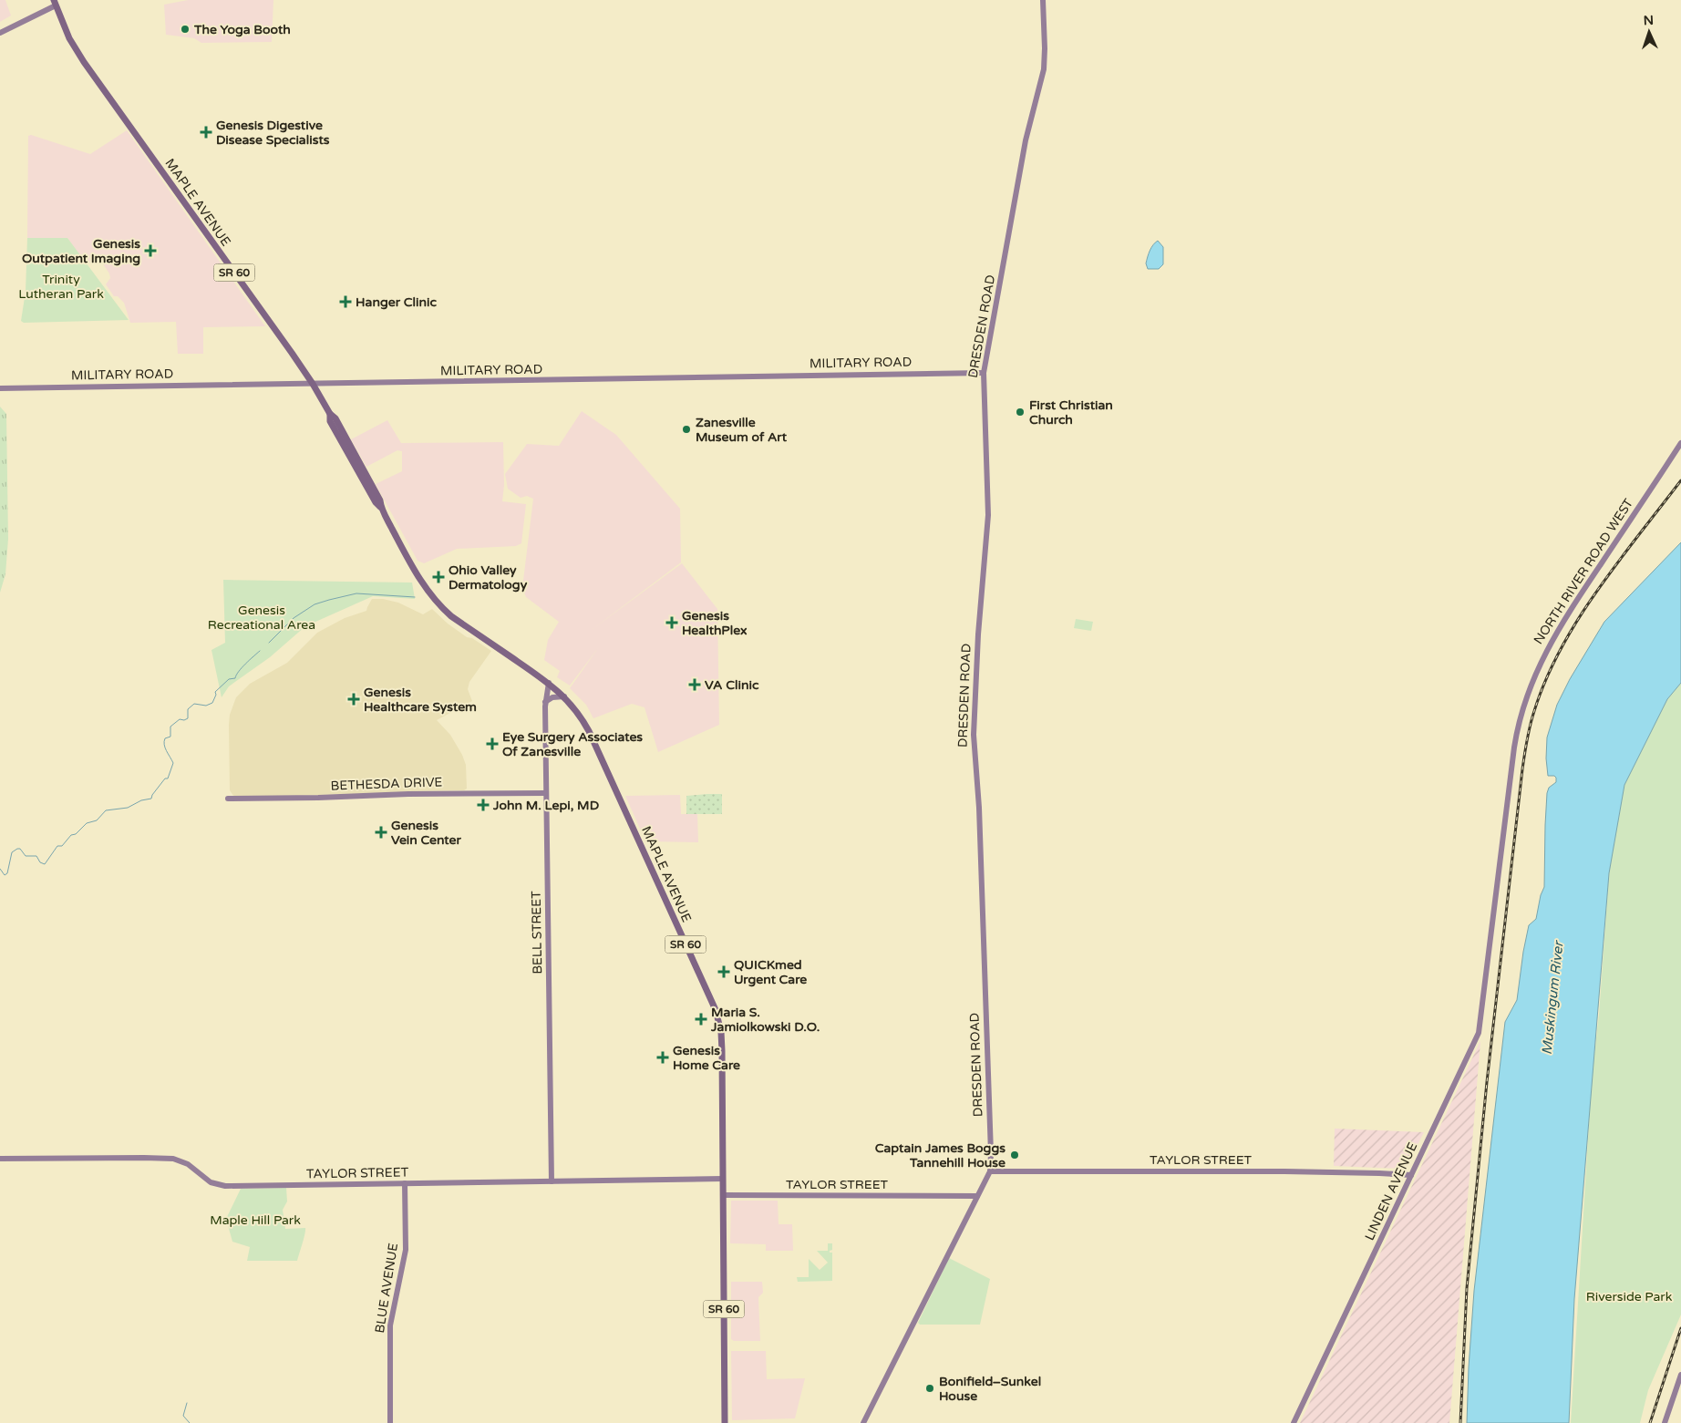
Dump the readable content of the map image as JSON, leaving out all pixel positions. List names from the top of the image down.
{
  "streets": {
    "main road": ["MAPLE AVENUE", "SR 60"],
    "street": [
      "DRESDEN ROAD",
      "MILITARY ROAD",
      "NORTH RIVER ROAD WEST",
      "BETHESDA DRIVE",
      "BELL STREET",
      "TAYLOR STREET",
      "LINDEN AVENUE",
      "BLUE AVENUE"
    ]
  },
  "crossings": [
    ["MAPLE AVENUE", "MILITARY ROAD"],
    ["MAPLE AVENUE", "BELL STREET"],
    ["MAPLE AVENUE", "TAYLOR STREET"],
    ["DRESDEN ROAD", "MILITARY ROAD"],
    ["DRESDEN ROAD", "TAYLOR STREET"],
    ["NORTH RIVER ROAD WEST", "LINDEN AVENUE"],
    ["BETHESDA DRIVE", "BELL STREET"],
    ["BELL STREET", "TAYLOR STREET"],
    ["TAYLOR STREET", "LINDEN AVENUE"],
    ["TAYLOR STREET", "BLUE AVENUE"]
  ],
  "water": ["Muskingum River"],
  "parks": [
    "Trinity Lutheran Park",
    "Genesis Recreational Area",
    "Maple Hill Park",
    "Riverside Park"
  ],
  "places": {
    "other": [
      "The Yoga Booth",
      "First Christian Church",
      "Zanesville Museum of Art",
      "Captain James Boggs Tannehill House",
      "Bonifield–Sunkel House"
    ],
    "health": [
      "Genesis Digestive Disease Specialists",
      "Genesis Outpatient Imaging",
      "Hanger Clinic",
      "Ohio Valley Dermatology",
      "Genesis HealthPlex",
      "VA Clinic",
      "Genesis Healthcare System",
      "Eye Surgery Associates Of Zanesville",
      "John M. Lepi, MD",
      "Genesis Vein Center",
      "QUICKmed Urgent Care",
      "Maria S. Jamiolkowski D.O.",
      "Genesis Home Care"
    ]
  },
  "north": "top"
}
